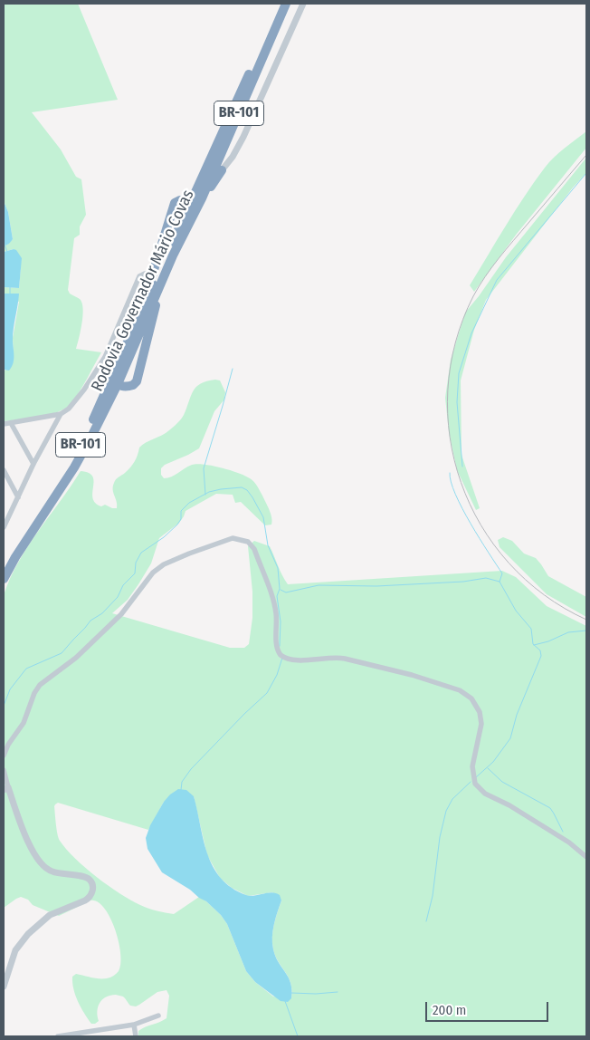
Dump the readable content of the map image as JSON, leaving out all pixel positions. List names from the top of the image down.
{
  "streets": {
    "highway": ["BR-101", "Rodovia Governador Mário Covas"]
  },
  "scale_bar": "200 m"
}
